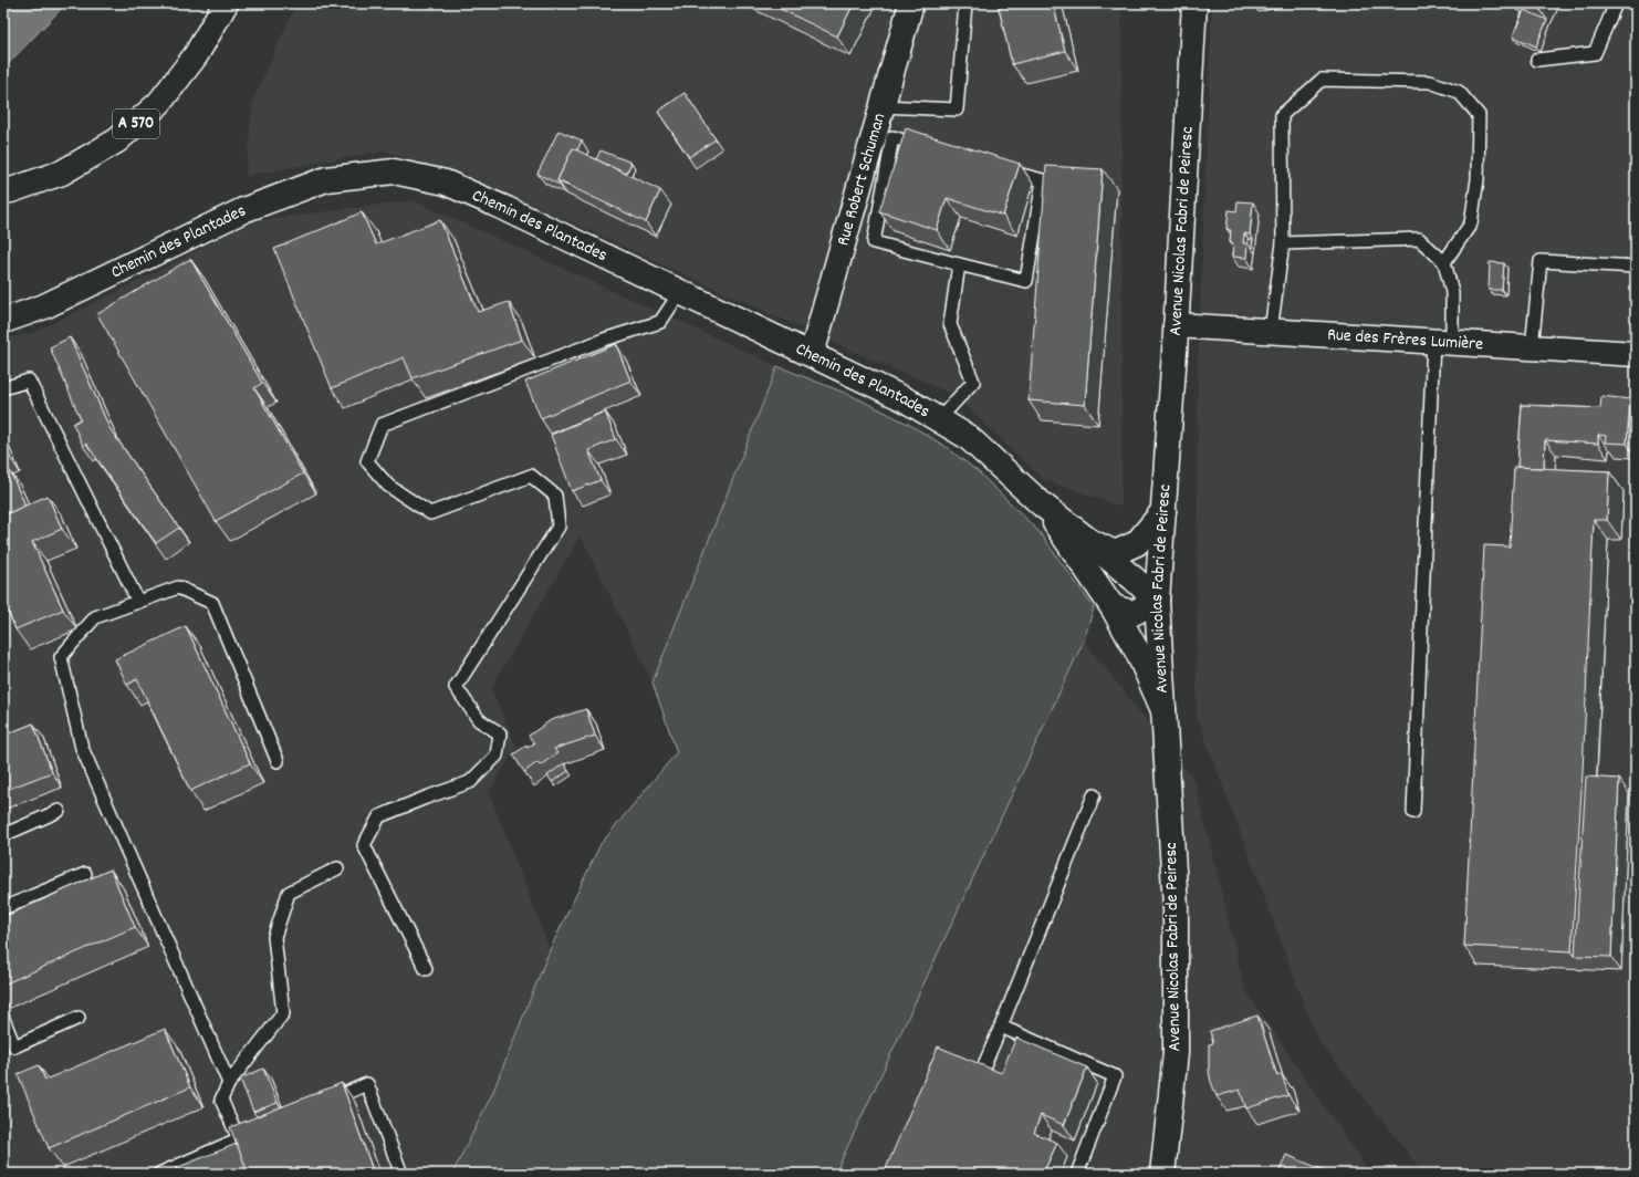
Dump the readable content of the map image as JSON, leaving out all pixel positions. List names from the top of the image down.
{
  "streets": {
    "main road": [
      "A 570",
      "Rue Robert Schuman",
      "Chemin des Plantades",
      "Avenue Nicolas Fabri de Peiresc",
      "Rue des Frères Lumière"
    ]
  },
  "crossings": [
    ["Rue Robert Schuman", "Chemin des Plantades"],
    ["Avenue Nicolas Fabri de Peiresc", "Rue des Frères Lumière"]
  ]
}
